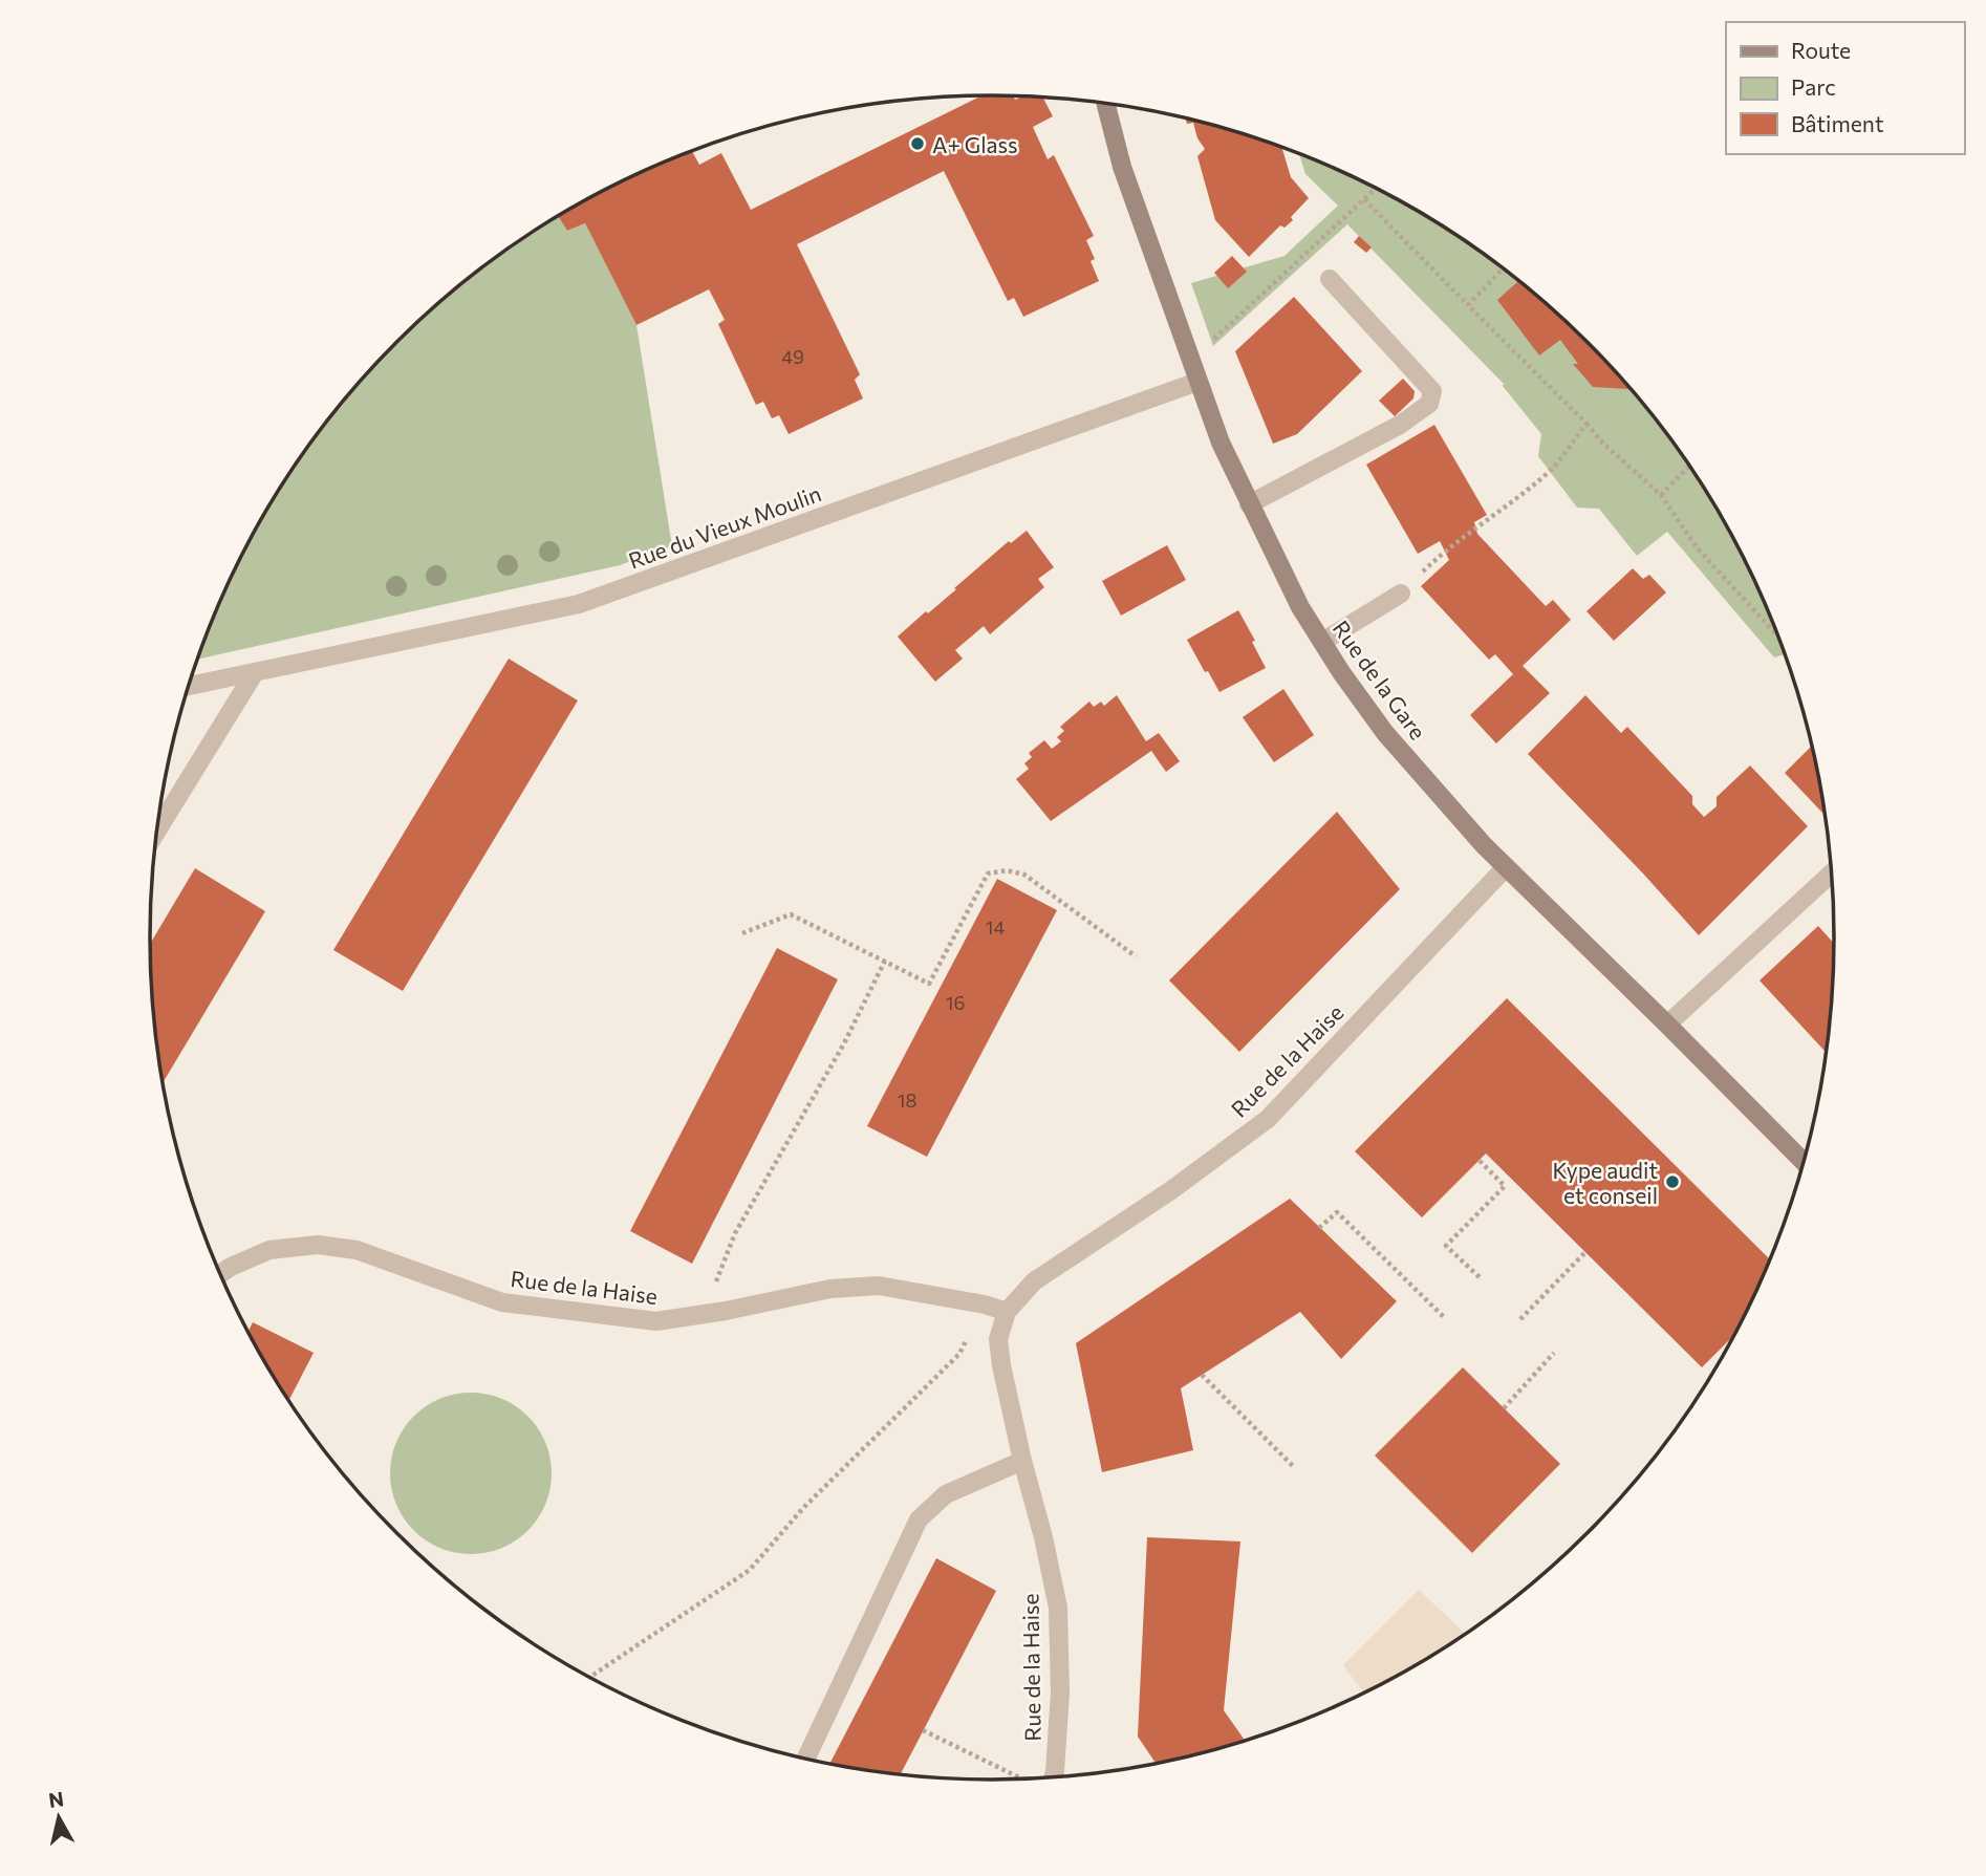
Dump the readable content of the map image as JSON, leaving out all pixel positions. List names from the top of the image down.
{
  "streets": {
    "street": ["Rue du Vieux Moulin", "Rue de la Gare", "Rue de la Haise"]
  },
  "crossings": [
    ["Rue du Vieux Moulin", "Rue de la Gare"],
    ["Rue de la Gare", "Rue de la Haise"]
  ],
  "places": ["A+ Glass", "Kype audit et conseil"],
  "house_numbers": [
    "49",
    "14",
    "16",
    "18"
  ],
  "legend": ["Route", "Parc", "Bâtiment"],
  "north": "top"
}
